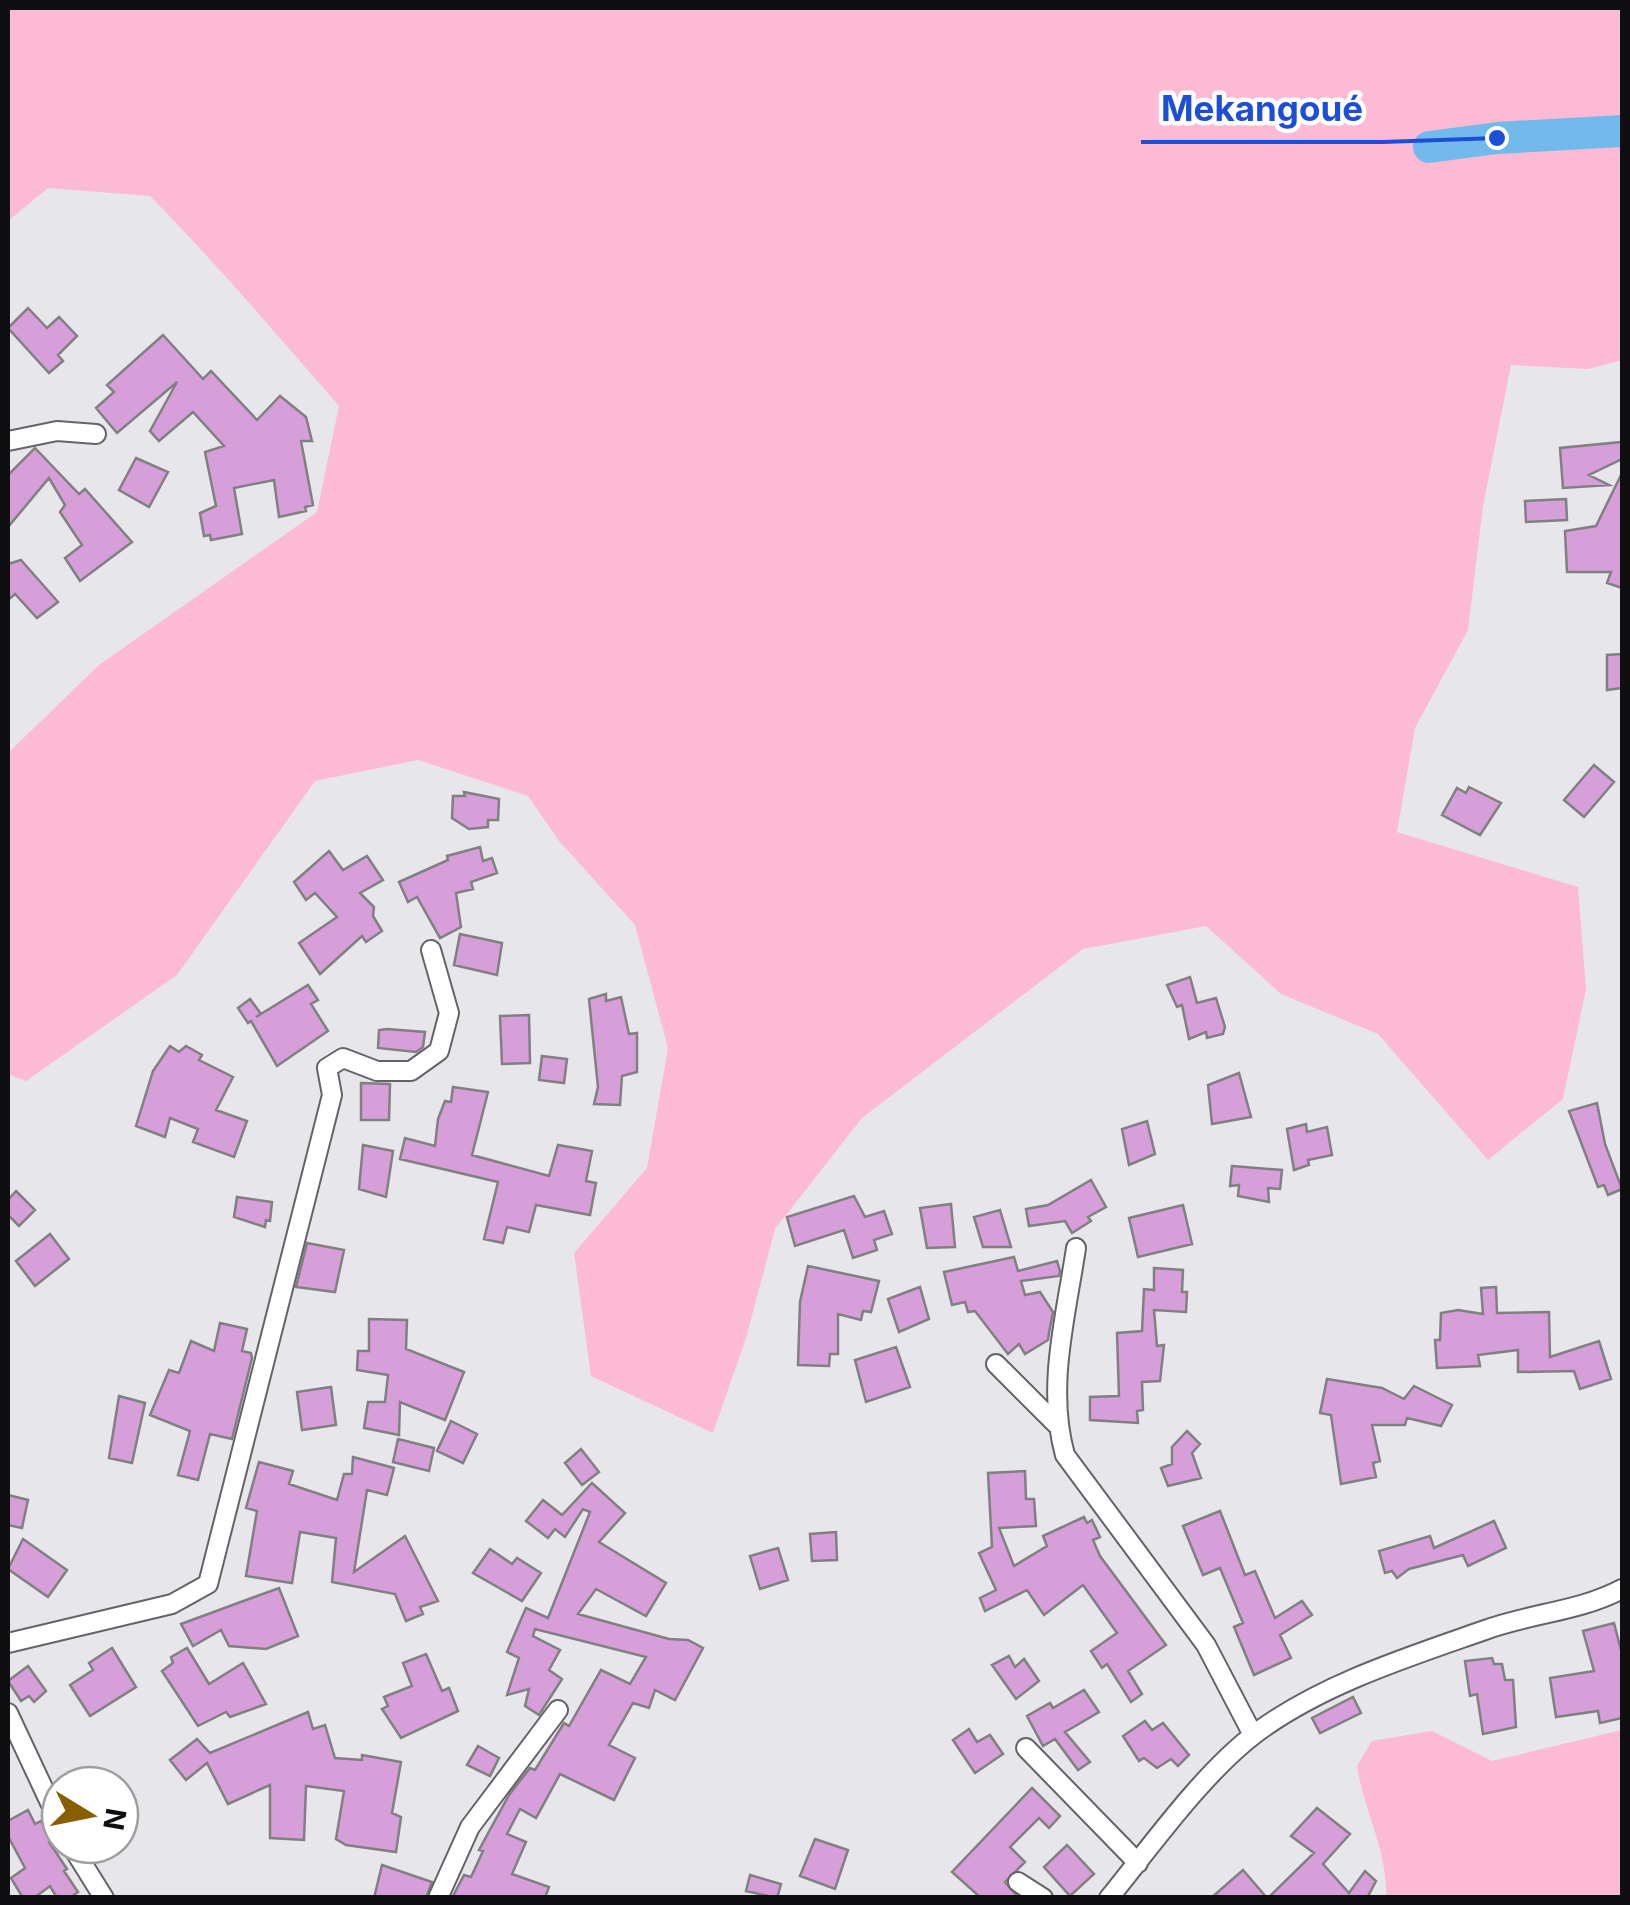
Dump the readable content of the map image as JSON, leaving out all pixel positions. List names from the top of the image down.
{
  "places": ["Mekangoué"],
  "north": "right"
}
